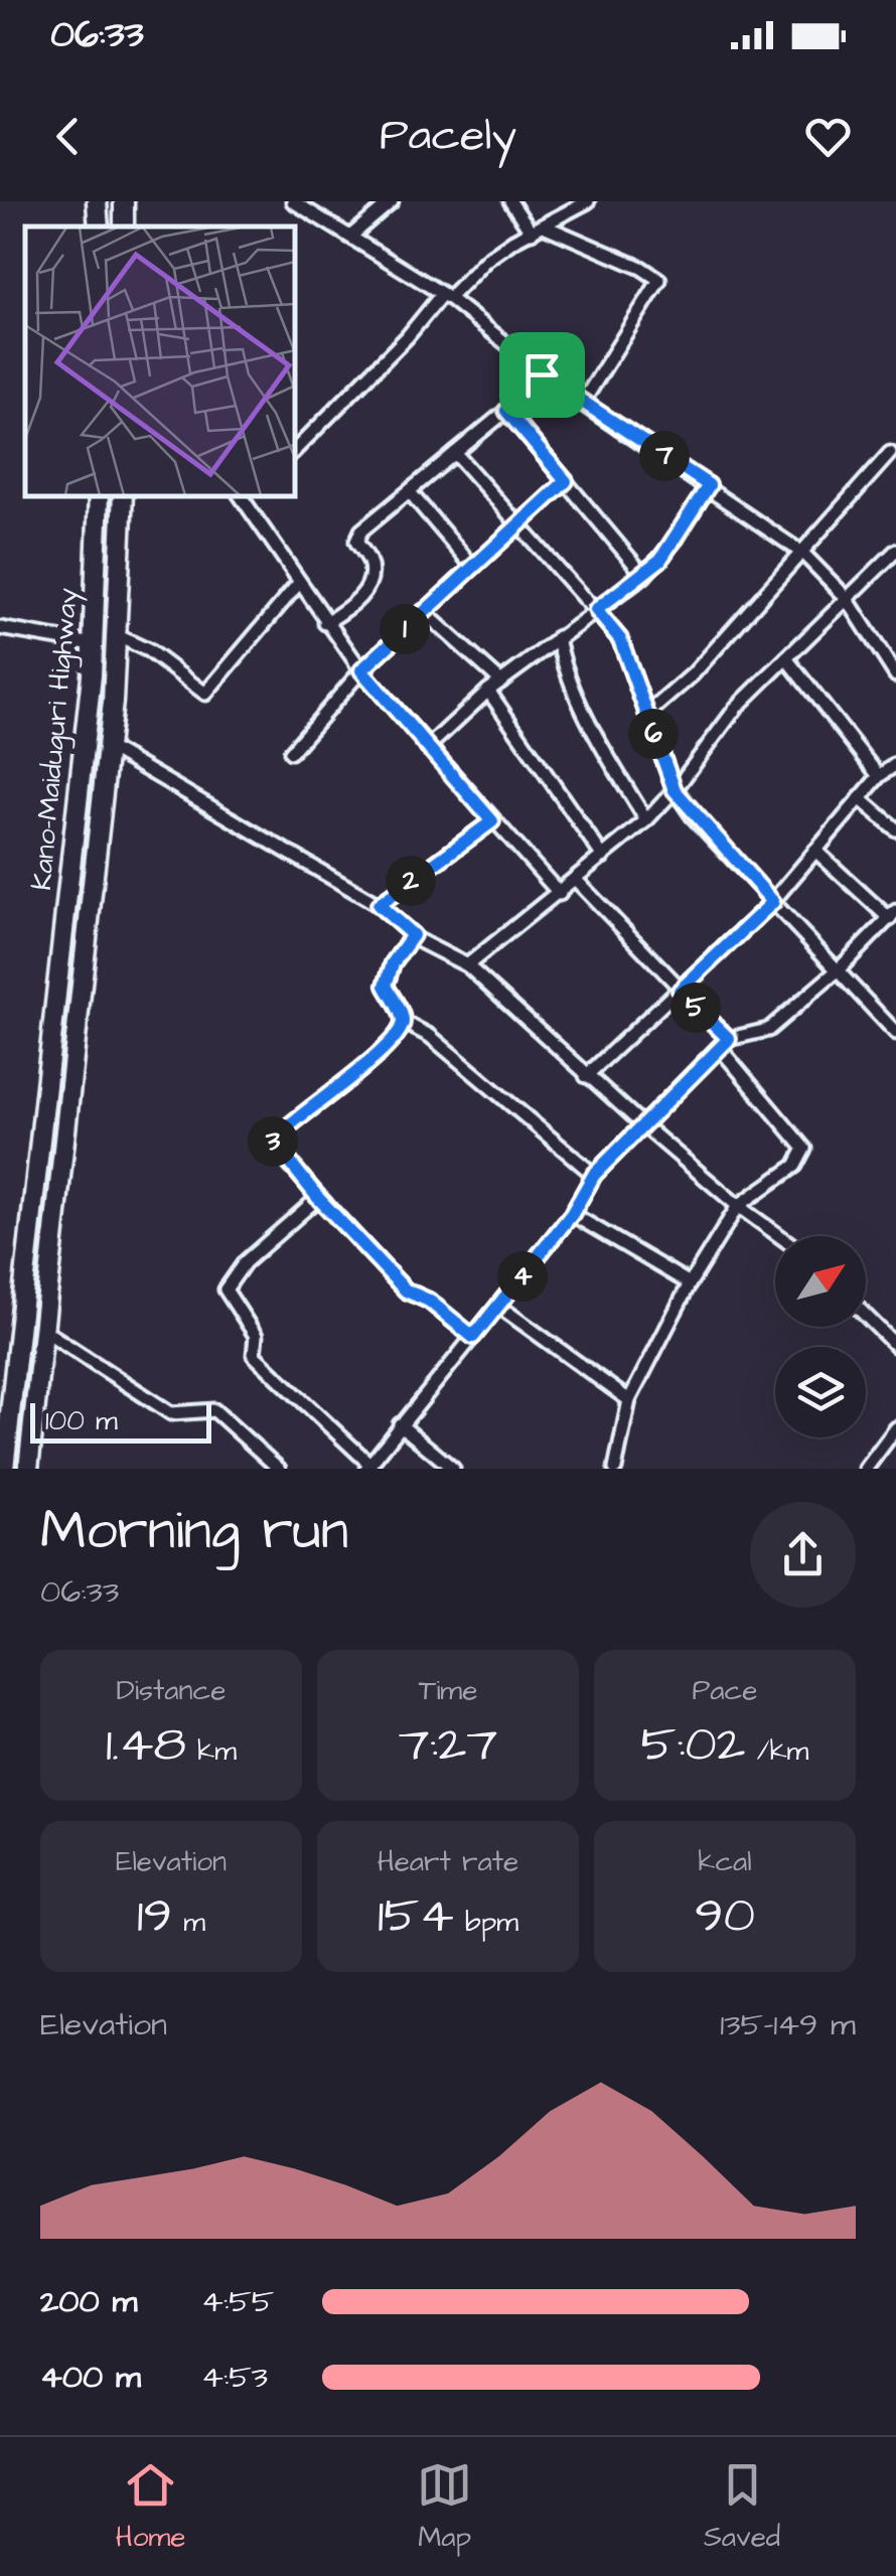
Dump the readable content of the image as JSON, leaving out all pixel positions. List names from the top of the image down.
{
  "streets": {
    "highway": ["Kano-Maiduguri Highway"]
  },
  "scale_bar": "100 m",
  "north": "top right",
  "page": {
    "status": "06:33",
    "header": "Pacely",
    "pins": [
      "7",
      "1",
      "6",
      "2",
      "5",
      "3",
      "4"
    ],
    "scale": "100 m",
    "heading": ["Morning run", "06:33"],
    "stats": [
      ["Distance", "1.48 km"],
      ["Time", "7:27"],
      ["Pace", "5:02 /km"],
      ["Elevation", "19 m"],
      ["Heart rate", "154 bpm"],
      ["kcal", "90"]
    ],
    "chart": ["Elevation", "135–149 m"],
    "list": [
      {
        "name": "200 m",
        "note": "4:55"
      },
      {
        "name": "400 m",
        "note": "4:53"
      }
    ],
    "tabs": ["Home", "Map", "Saved"]
  }
}
